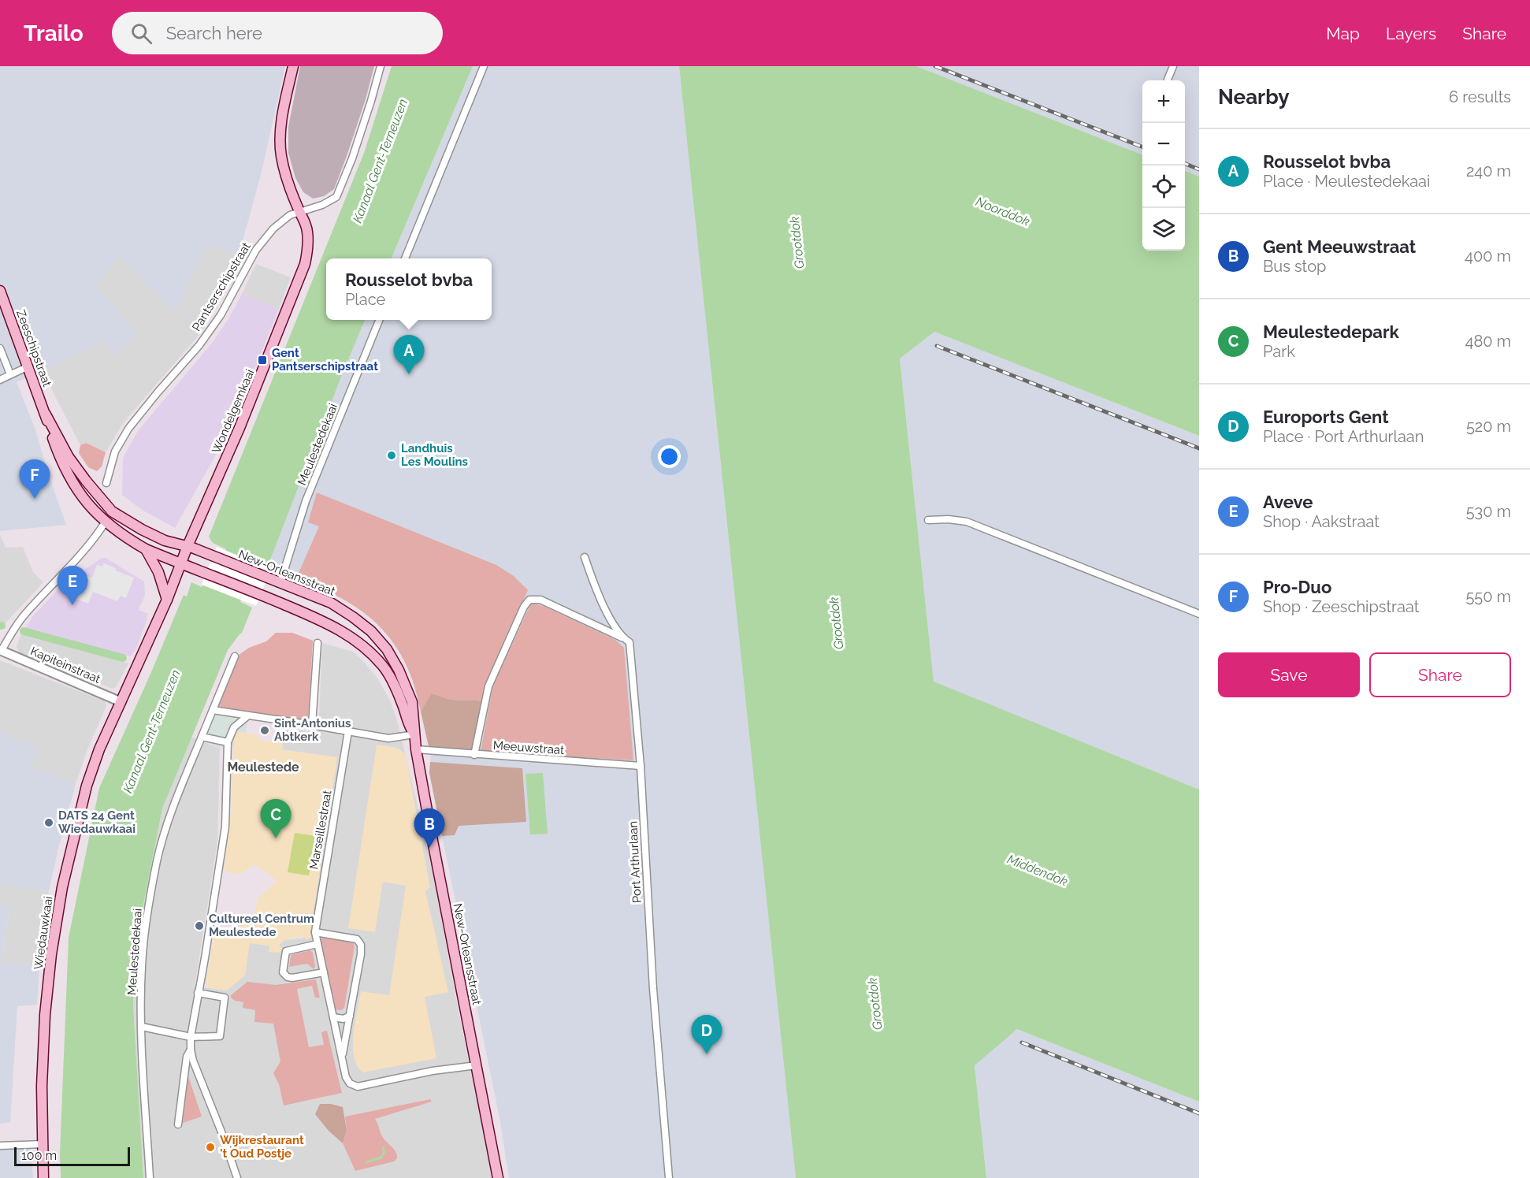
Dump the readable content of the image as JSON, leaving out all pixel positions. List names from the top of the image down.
{
  "streets": {
    "main road": [
      "Zeeschipstraat",
      "Wondelgemkaai",
      "New-Orleansstraat",
      "Wiedauwkaai"
    ],
    "street": [
      "Pantserschipstraat",
      "Meulestedekaai",
      "Kapiteinstraat",
      "Meeuwstraat",
      "Marseillestraat",
      "Port Arthurlaan"
    ]
  },
  "crossings": [
    ["Pantserschipstraat", "Wondelgemkaai"],
    ["Zeeschipstraat", "Wondelgemkaai"],
    ["Zeeschipstraat", "New-Orleansstraat"],
    ["Wondelgemkaai", "New-Orleansstraat"],
    ["Wondelgemkaai", "Kapiteinstraat"],
    ["Wondelgemkaai", "Wiedauwkaai"],
    ["Meulestedekaai", "New-Orleansstraat"],
    ["New-Orleansstraat", "Meeuwstraat"],
    ["New-Orleansstraat", "Marseillestraat"],
    ["Kapiteinstraat", "Wiedauwkaai"],
    ["Meeuwstraat", "Port Arthurlaan"]
  ],
  "districts": ["Meulestede"],
  "water": [
    "Kanaal Gent-Terneuzen",
    "Noorddok",
    "Grootdok",
    "Middendok"
  ],
  "places": {
    "transit": ["Gent Pantserschipstraat"],
    "other": [
      "Landhuis Les Moulins",
      "Sint-Antonius Abtkerk",
      "DATS 24 Gent Wiedauwkaai",
      "Cultureel Centrum Meulestede",
      "Wijkrestaurant 't Oud Postje"
    ]
  },
  "scale_bar": "100 m",
  "page": {
    "header": "Trailo",
    "search": "Search here",
    "nav": ["Map", "Layers", "Share"],
    "heading": ["Nearby", "6 results"],
    "map_buttons": ["+", "−"],
    "list": [
      {
        "mark": "A",
        "name": "Rousselot bvba",
        "note": "Place · Meulestedekaai",
        "value": "240 m"
      },
      {
        "mark": "B",
        "name": "Gent Meeuwstraat",
        "note": "Bus stop",
        "value": "400 m"
      },
      {
        "mark": "C",
        "name": "Meulestedepark",
        "note": "Park",
        "value": "480 m"
      },
      {
        "mark": "D",
        "name": "Euroports Gent",
        "note": "Place · Port Arthurlaan",
        "value": "520 m"
      },
      {
        "mark": "E",
        "name": "Aveve",
        "note": "Shop · Aakstraat",
        "value": "530 m"
      },
      {
        "mark": "F",
        "name": "Pro-Duo",
        "note": "Shop · Zeeschipstraat",
        "value": "550 m"
      }
    ],
    "popup": ["Rousselot bvba", "Place"],
    "pins": [
      "A",
      "F",
      "E",
      "C",
      "B",
      "D"
    ],
    "buttons": ["Save", "Share"],
    "scale": "100 m"
  }
}
